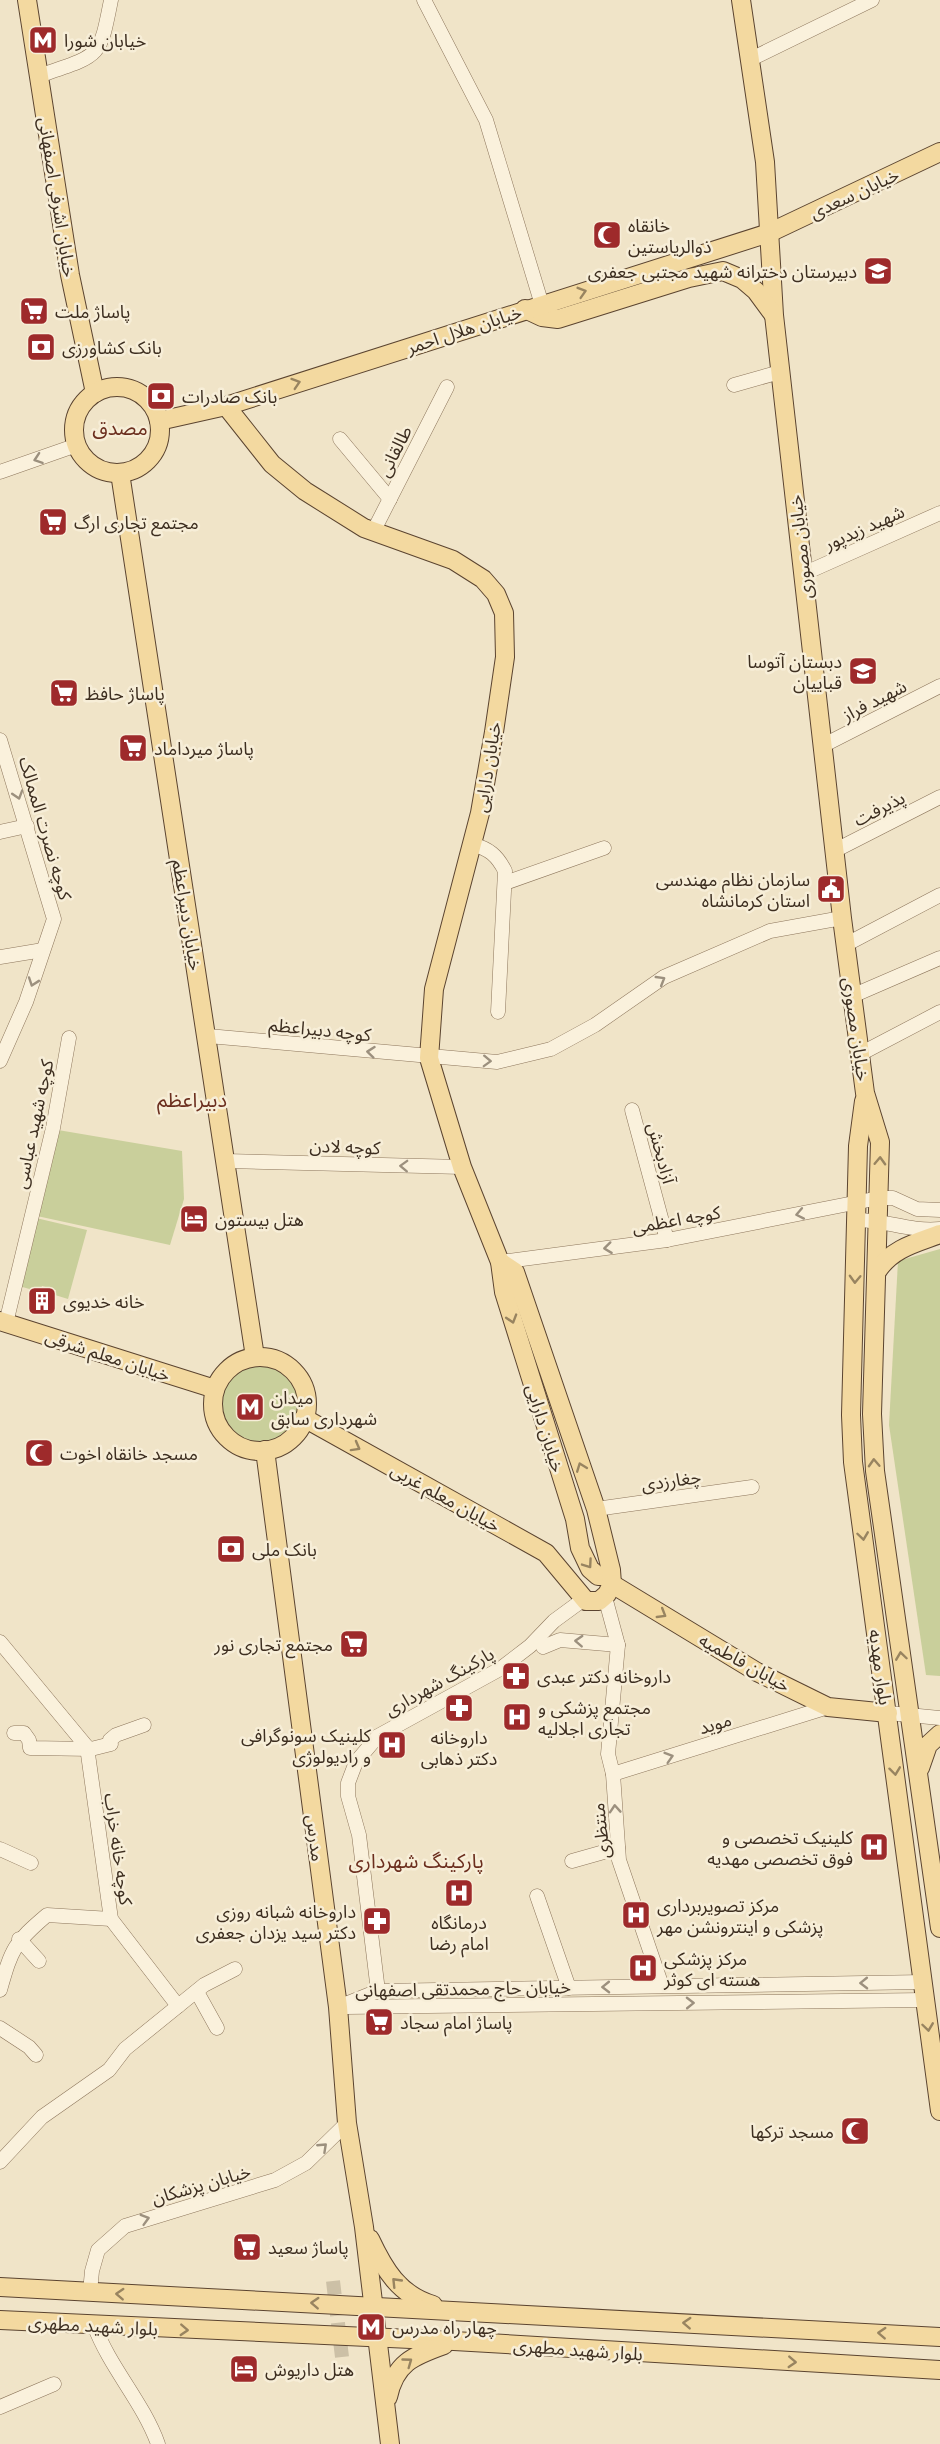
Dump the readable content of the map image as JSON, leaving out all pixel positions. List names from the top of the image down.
{
  "streets": {
    "main road": [
      "خیابان سعدی",
      "خیابان اشرفی اصفهانی",
      "خیابان هلال احمر",
      "خیابان مصوری",
      "خیابان دارایی",
      "خیابان دبیراعظم",
      "خیابان معلم شرقی",
      "خیابان معلم غربی",
      "خیابان فاطمیه",
      "بلوار مهدیه",
      "مدرس",
      "بلوار شهید مطهری"
    ],
    "street": [
      "طالقانی",
      "شهید زیدپور",
      "شهید فراز",
      "پذیرفت",
      "کوچه نصرت الممالک",
      "کوچه دبیراعظم",
      "کوچه شهید عباسی",
      "کوچه لادن",
      "آزادبخش",
      "کوچه اعظمی",
      "چغارزدی",
      "پارکینگ شهرداری",
      "موید",
      "منتظری",
      "کوچه خانه خراب",
      "خیابان حاج محمدتقی اصفهانی",
      "خیابان پزشکان"
    ]
  },
  "crossings": [
    ["خیابان سعدی", "خیابان هلال احمر"],
    ["خیابان سعدی", "خیابان مصوری"],
    ["خیابان اشرفی اصفهانی", "خیابان هلال احمر"],
    ["خیابان اشرفی اصفهانی", "خیابان دبیراعظم"],
    ["خیابان هلال احمر", "خیابان مصوری"],
    ["خیابان هلال احمر", "خیابان دارایی"],
    ["خیابان هلال احمر", "خیابان دبیراعظم"],
    ["طالقانی", "خیابان دارایی"],
    ["شهید زیدپور", "خیابان مصوری"],
    ["خیابان مصوری", "شهید فراز"],
    ["خیابان مصوری", "پذیرفت"],
    ["خیابان مصوری", "کوچه دبیراعظم"],
    ["خیابان مصوری", "کوچه اعظمی"],
    ["خیابان مصوری", "بلوار مهدیه"],
    ["خیابان دارایی", "کوچه دبیراعظم"],
    ["خیابان دارایی", "کوچه لادن"],
    ["خیابان دارایی", "کوچه اعظمی"],
    ["خیابان دارایی", "چغارزدی"],
    ["خیابان دارایی", "خیابان فاطمیه"],
    ["خیابان دارایی", "منتظری"],
    ["خیابان دبیراعظم", "کوچه دبیراعظم"],
    ["خیابان دبیراعظم", "کوچه لادن"],
    ["خیابان دبیراعظم", "خیابان معلم شرقی"],
    ["خیابان دبیراعظم", "خیابان معلم غربی"],
    ["خیابان دبیراعظم", "مدرس"],
    ["کوچه شهید عباسی", "خیابان معلم شرقی"],
    ["آزادبخش", "کوچه اعظمی"],
    ["کوچه اعظمی", "بلوار مهدیه"],
    ["خیابان معلم شرقی", "خیابان معلم غربی"],
    ["خیابان معلم شرقی", "مدرس"],
    ["خیابان معلم غربی", "پارکینگ شهرداری"],
    ["خیابان معلم غربی", "مدرس"],
    ["خیابان فاطمیه", "بلوار مهدیه"],
    ["خیابان فاطمیه", "موید"],
    ["خیابان فاطمیه", "منتظری"],
    ["بلوار مهدیه", "خیابان حاج محمدتقی اصفهانی"],
    ["پارکینگ شهرداری", "خیابان حاج محمدتقی اصفهانی"],
    ["موید", "منتظری"],
    ["منتظری", "خیابان حاج محمدتقی اصفهانی"],
    ["مدرس", "خیابان حاج محمدتقی اصفهانی"],
    ["مدرس", "خیابان پزشکان"],
    ["مدرس", "بلوار شهید مطهری"],
    ["خیابان پزشکان", "بلوار شهید مطهری"]
  ],
  "one_way": [
    "خیابان هلال احمر",
    "کوچه نصرت الممالک",
    "کوچه لادن",
    "کوچه اعظمی",
    "خیابان معلم غربی",
    "خیابان فاطمیه",
    "موید",
    "خیابان پزشکان"
  ],
  "districts": ["مصدق", "دبیراعظم", "پارکینگ شهرداری"],
  "places": {
    "metro station": ["خیابان شورا", "میدان شهرداری سابق", "چهار راه مدرس"],
    "mosque": ["خانقاه ذوالریاستین", "مسجد خانقاه اخوت", "مسجد ترکها"],
    "school or university": ["دبیرستان دخترانه شهید مجتبی جعفری", "دبستان آتوسا قباییان"],
    "supermarket": [
      "پاساژ ملت",
      "مجتمع تجاری ارگ",
      "پاساژ حافظ",
      "پاساژ میرداماد",
      "مجتمع تجاری نور",
      "پاساژ امام سجاد",
      "پاساژ سعید"
    ],
    "bank": ["بانک کشاورزی", "بانک صادرات", "بانک ملی"],
    "public building": ["سازمان نظام مهندسی استان کرمانشاه"],
    "hotel": ["هتل بیستون", "هتل داریوش"],
    "building": ["خانه خدیوی"],
    "pharmacy": ["داروخانه دکتر عبدی", "داروخانه دکتر ذهابی", "داروخانه شبانه روزی دکتر سید یزدان جعفری"],
    "hospital": [
      "مجتمع پزشکی و تجاری اجلالیه",
      "کلینیک سونوگرافی و رادیولوژی",
      "کلینیک تخصصی و فوق تخصصی مهدیه",
      "درمانگاه امام رضا",
      "مرکز تصویربرداری پزشکی و اینترونشن مهر",
      "مرکز پزشکی هسته ای کوثر"
    ]
  }
}
